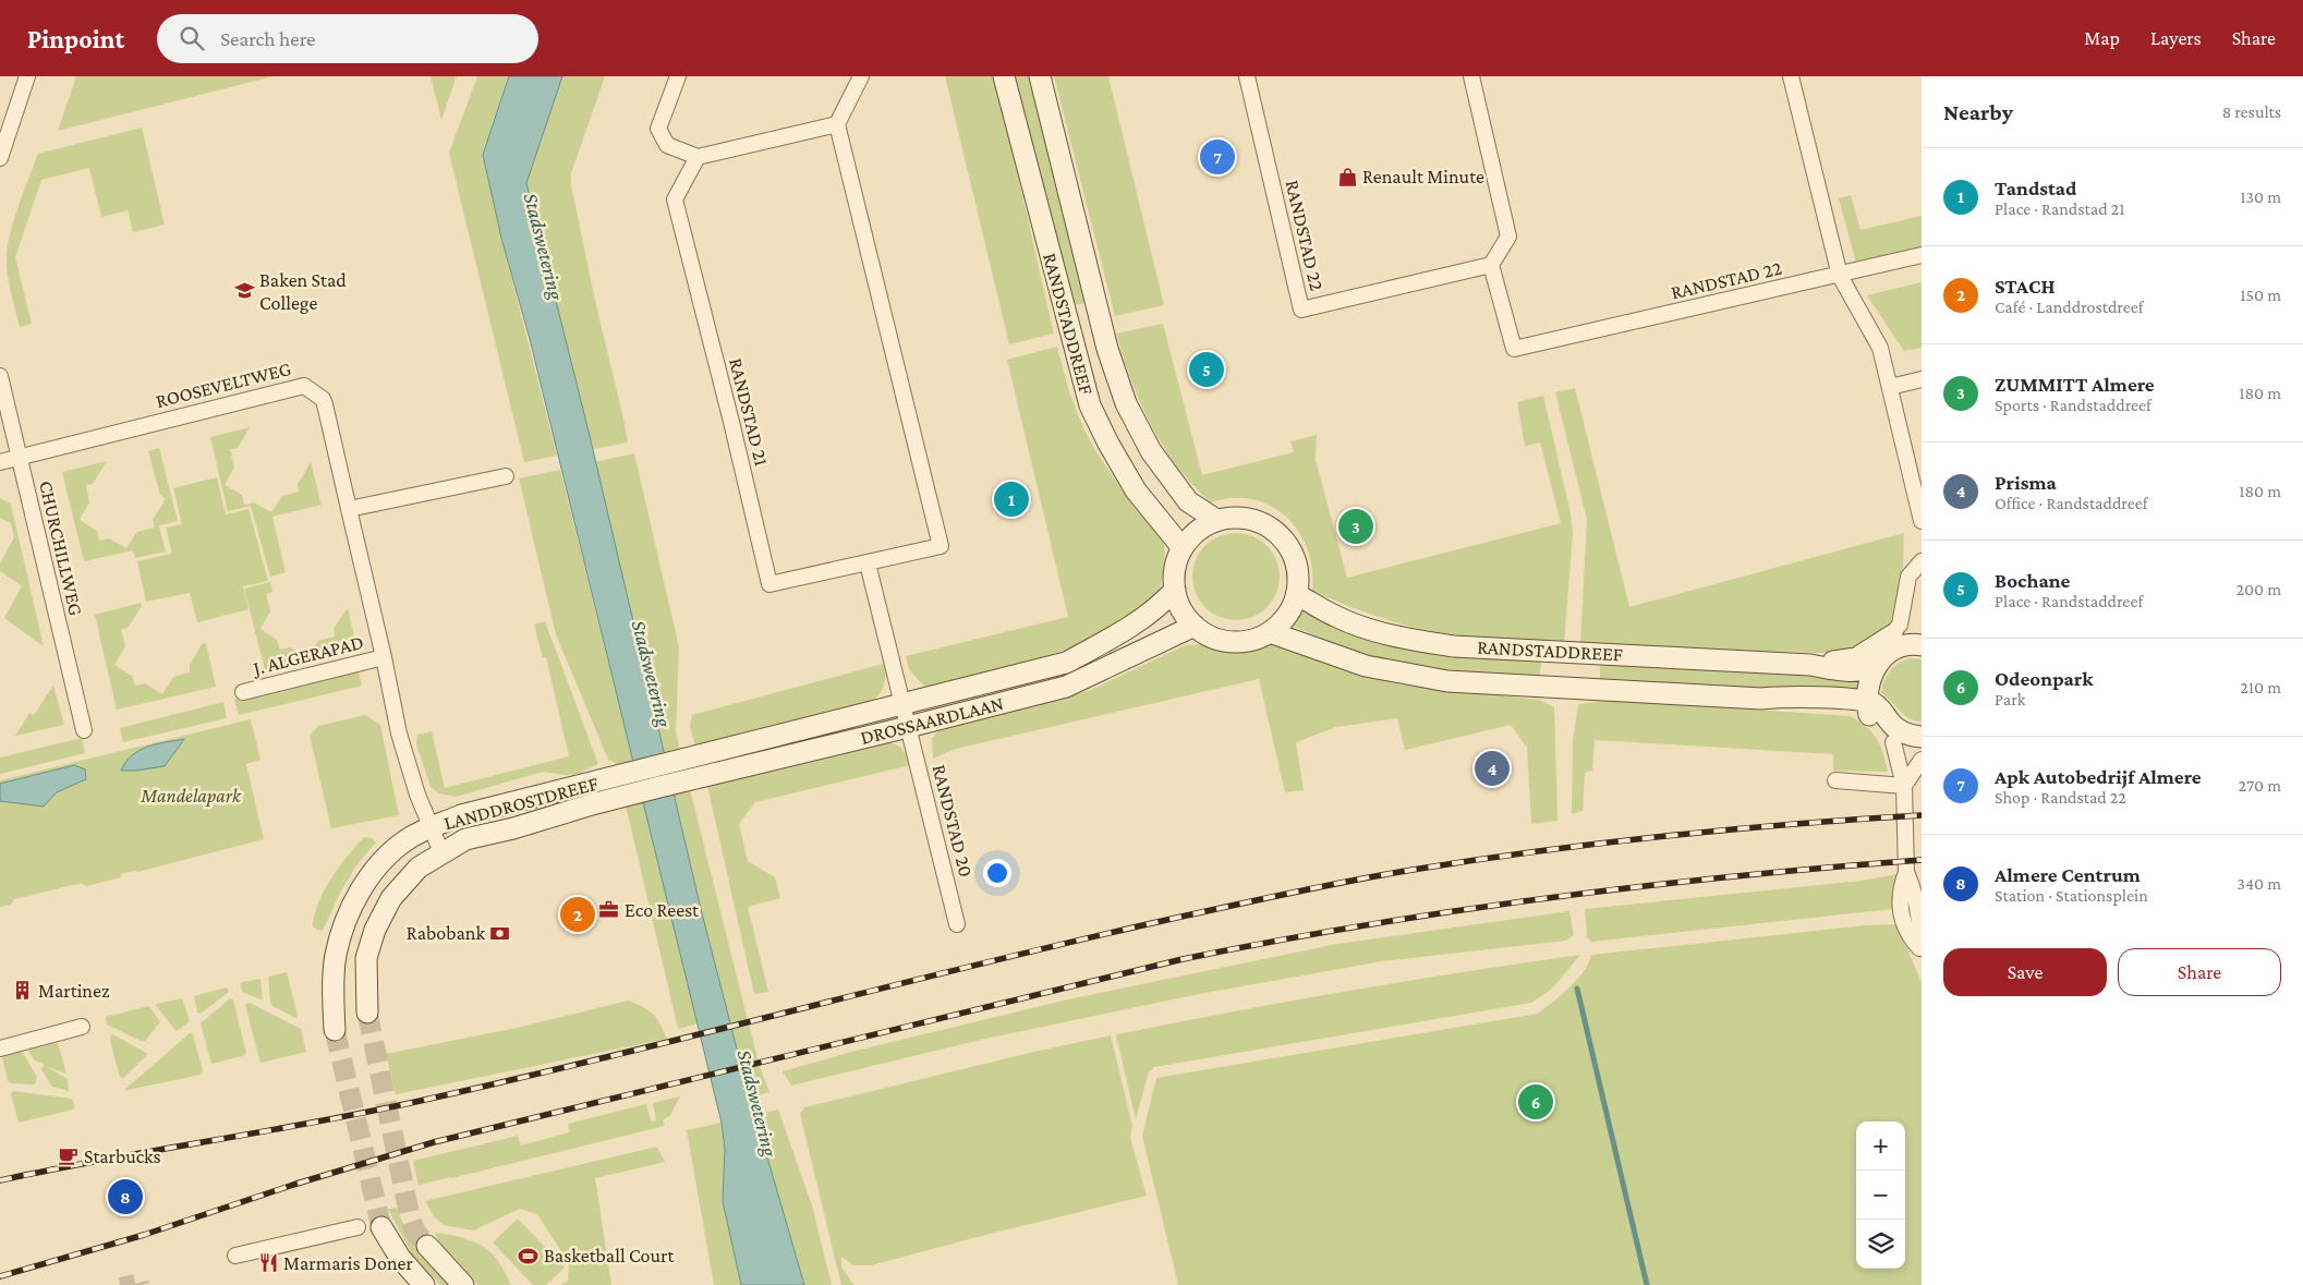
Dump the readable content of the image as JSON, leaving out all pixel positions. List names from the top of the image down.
{
  "streets": {
    "main road": ["RANDSTADDREEF", "DROSSAARDLAAN", "LANDDROSTDREEF"],
    "street": [
      "RANDSTAD 22",
      "ROOSEVELTWEG",
      "RANDSTAD 21",
      "CHURCHILLWEG",
      "J. ALGERAPAD",
      "RANDSTAD 20"
    ]
  },
  "crossings": [
    ["RANDSTADDREEF", "DROSSAARDLAAN"],
    ["ROOSEVELTWEG", "CHURCHILLWEG"],
    ["ROOSEVELTWEG", "J. ALGERAPAD"],
    ["ROOSEVELTWEG", "LANDDROSTDREEF"],
    ["DROSSAARDLAAN", "LANDDROSTDREEF"],
    ["DROSSAARDLAAN", "RANDSTAD 20"]
  ],
  "water": ["Stadswetering"],
  "parks": ["Mandelapark"],
  "places": {
    "shop": ["Renault Minute"],
    "school or university": ["Baken Stad College"],
    "office": ["Eco Reest"],
    "bank": ["Rabobank"],
    "building": ["Martinez"],
    "cafe": ["Starbucks"],
    "sports": ["Basketball Court"],
    "restaurant": ["Marmaris Doner"]
  },
  "page": {
    "header": "Pinpoint",
    "search": "Search here",
    "nav": ["Map", "Layers", "Share"],
    "heading": ["Nearby", "8 results"],
    "pins": [
      "7",
      "5",
      "1",
      "3",
      "4",
      "2",
      "6",
      "8"
    ],
    "list": [
      {
        "mark": "1",
        "name": "Tandstad",
        "note": "Place · Randstad 21",
        "value": "130 m"
      },
      {
        "mark": "2",
        "name": "STACH",
        "note": "Café · Landdrostdreef",
        "value": "150 m"
      },
      {
        "mark": "3",
        "name": "ZUMMITT Almere",
        "note": "Sports · Randstaddreef",
        "value": "180 m"
      },
      {
        "mark": "4",
        "name": "Prisma",
        "note": "Office · Randstaddreef",
        "value": "180 m"
      },
      {
        "mark": "5",
        "name": "Bochane",
        "note": "Place · Randstaddreef",
        "value": "200 m"
      },
      {
        "mark": "6",
        "name": "Odeonpark",
        "note": "Park",
        "value": "210 m"
      },
      {
        "mark": "7",
        "name": "Apk Autobedrijf Almere",
        "note": "Shop · Randstad 22",
        "value": "270 m"
      },
      {
        "mark": "8",
        "name": "Almere Centrum",
        "note": "Station · Stationsplein",
        "value": "340 m"
      }
    ],
    "buttons": ["Save", "Share"],
    "map_buttons": ["+", "−"]
  }
}
